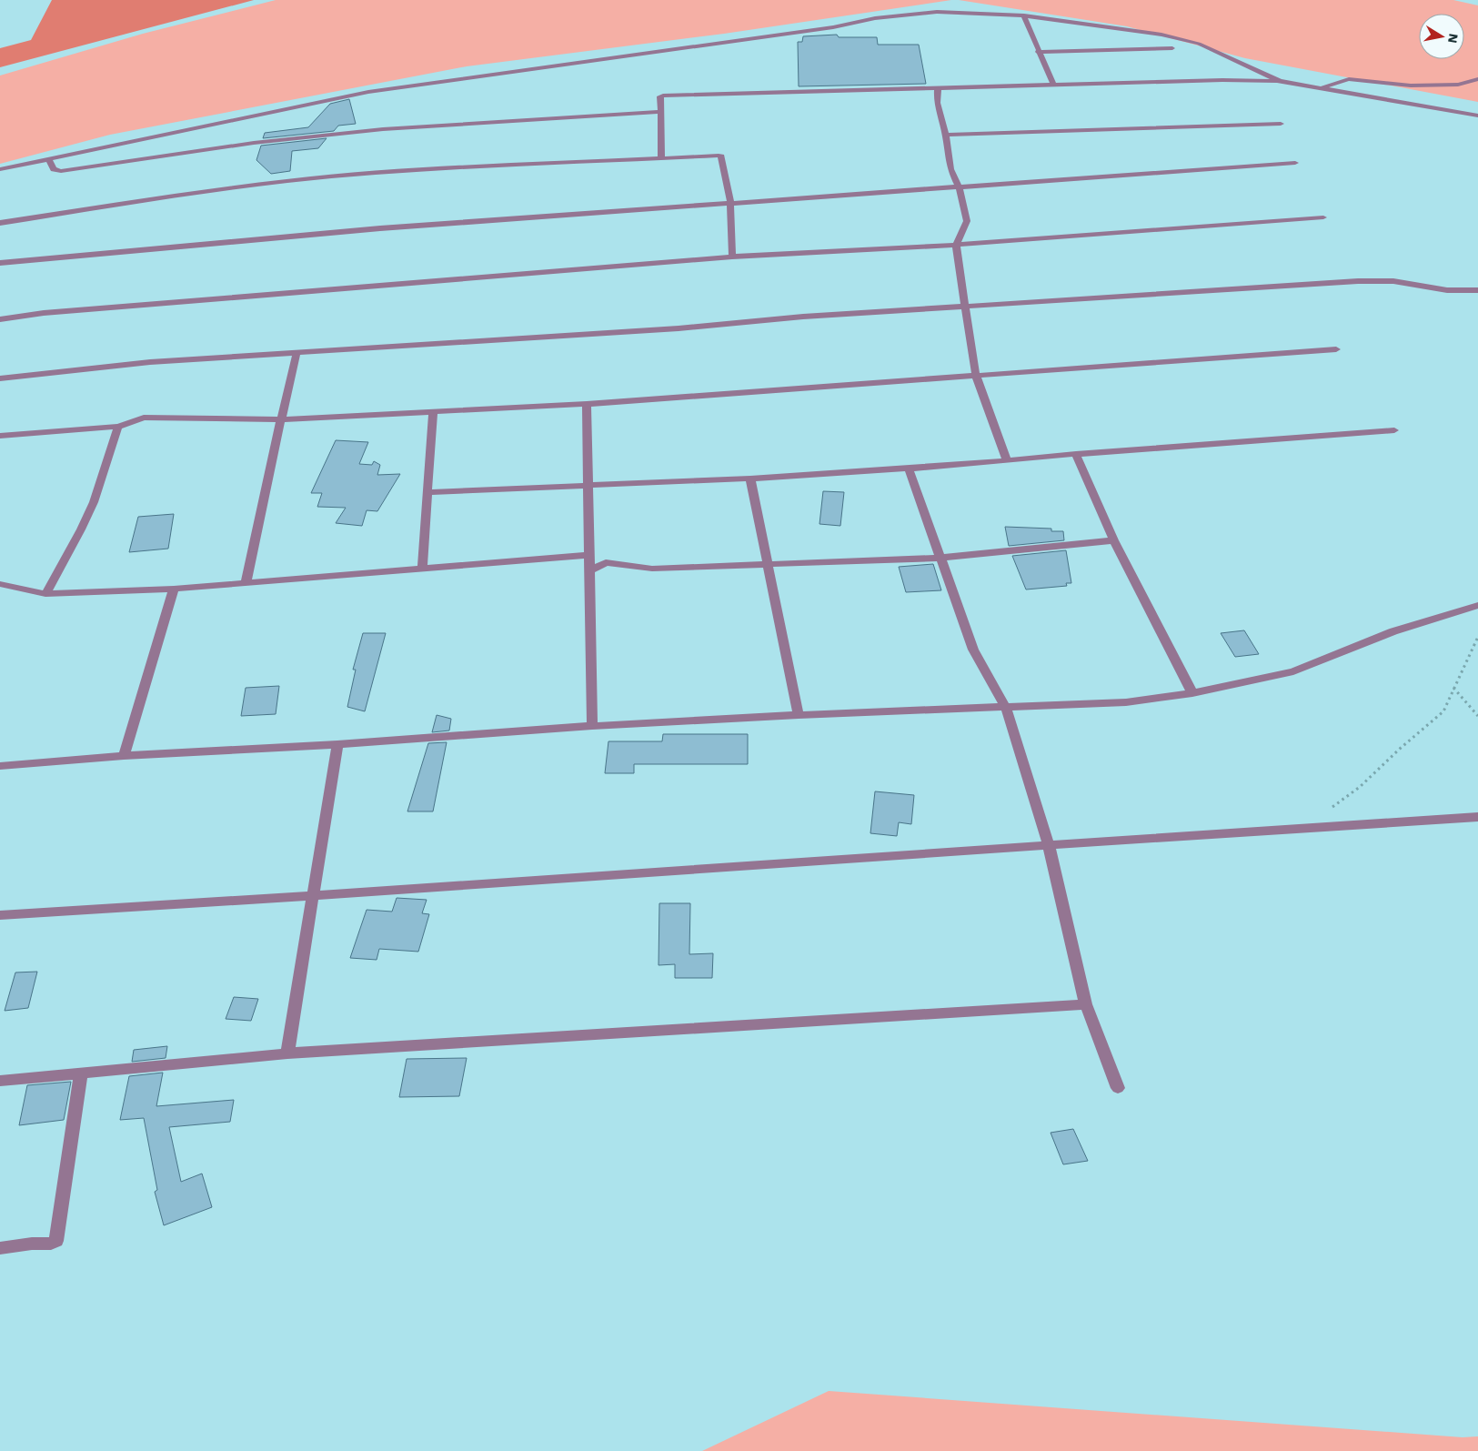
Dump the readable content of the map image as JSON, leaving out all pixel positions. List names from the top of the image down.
{
  "north": "right"
}
